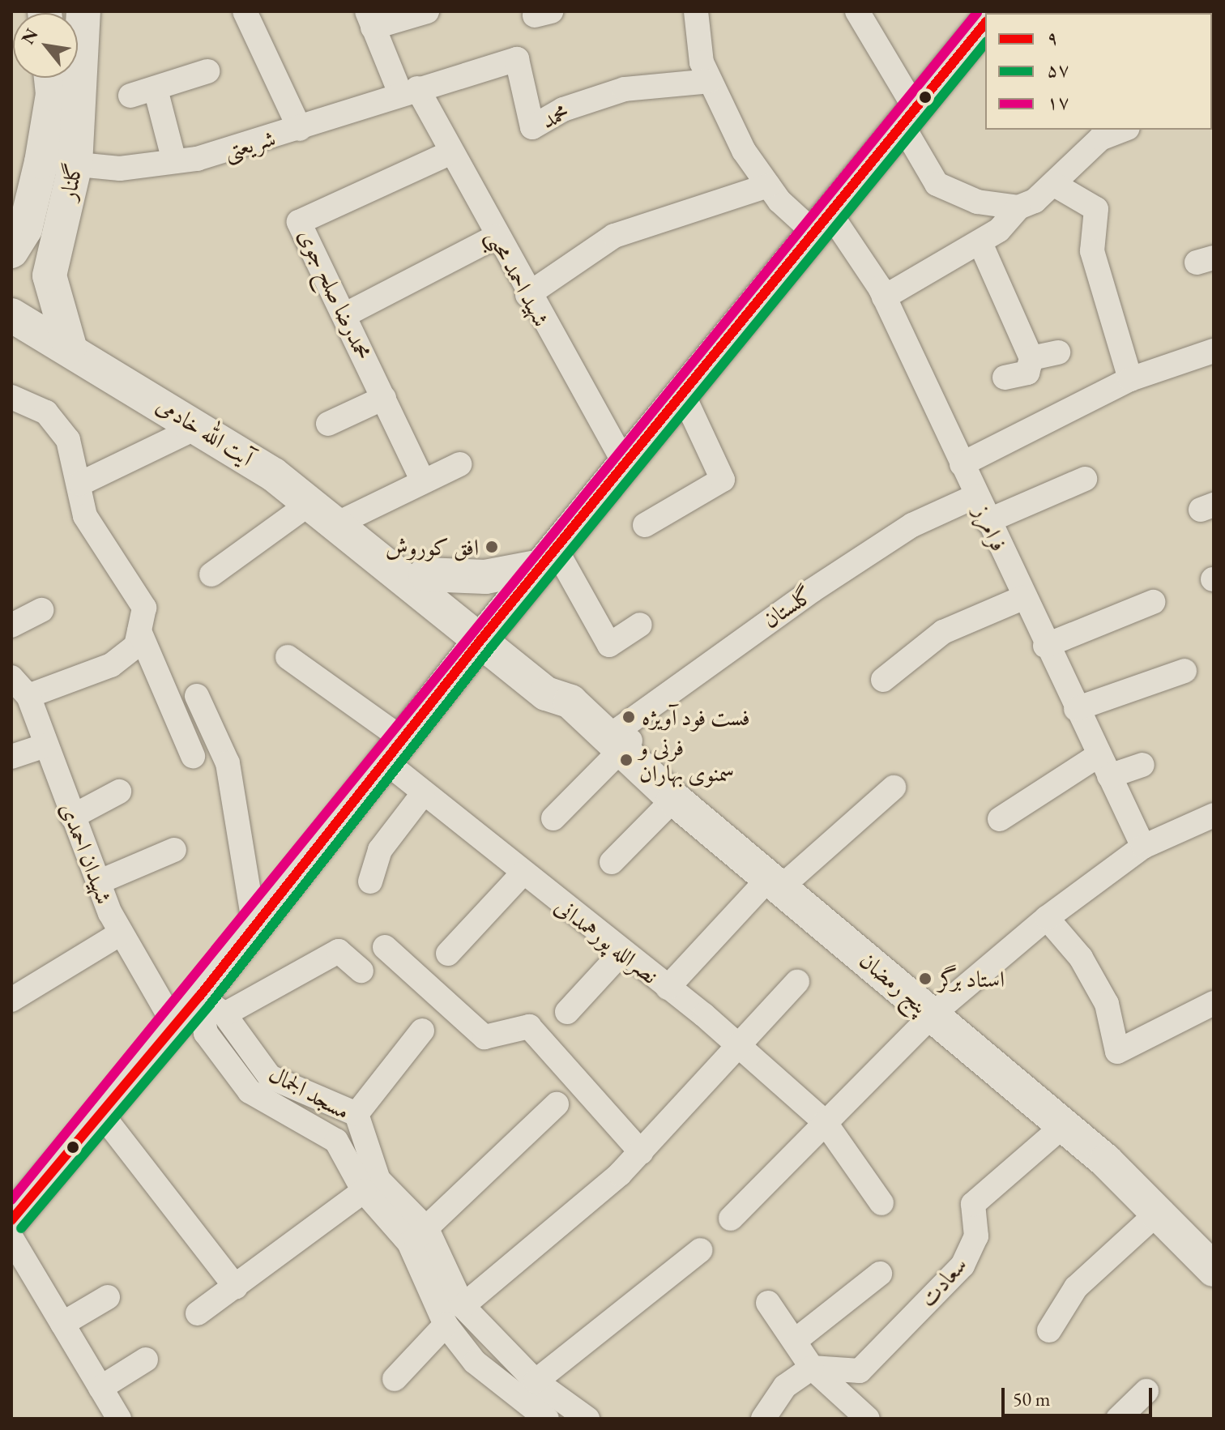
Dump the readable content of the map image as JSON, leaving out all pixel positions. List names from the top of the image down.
{
  "streets": {
    "main road": ["گلنار", "آیت الله خادمی", "پنج رمضان"],
    "street": [
      "محمد",
      "شریعتی",
      "شهید احمد محبی",
      "محمدرضا صلح جوی",
      "فرامرز",
      "گلستان",
      "شهیدان احمدی",
      "نصرالله پورهمدانی",
      "مسجد الجمال",
      "سعادت"
    ]
  },
  "crossings": [
    ["محمد", "شریعتی"],
    ["محمد", "شهید احمد محبی"],
    ["محمد", "فرامرز"],
    ["شریعتی", "گلنار"],
    ["شریعتی", "شهید احمد محبی"],
    ["گلنار", "آیت الله خادمی"],
    ["شهید احمد محبی", "محمدرضا صلح جوی"],
    ["آیت الله خادمی", "پنج رمضان"],
    ["فرامرز", "گلستان"],
    ["گلستان", "پنج رمضان"],
    ["پنج رمضان", "سعادت"]
  ],
  "places": [
    "افق کوروش",
    "فست فود آویژه",
    "فرنی و سمنوی بهاران",
    "استاد برگر"
  ],
  "lines": ["transit line ۱۷", "transit line ۹", "transit line ۵۷"],
  "legend": ["۹", "۵۷", "۱۷"],
  "scale_bar": "50 m",
  "north": "top left"
}
